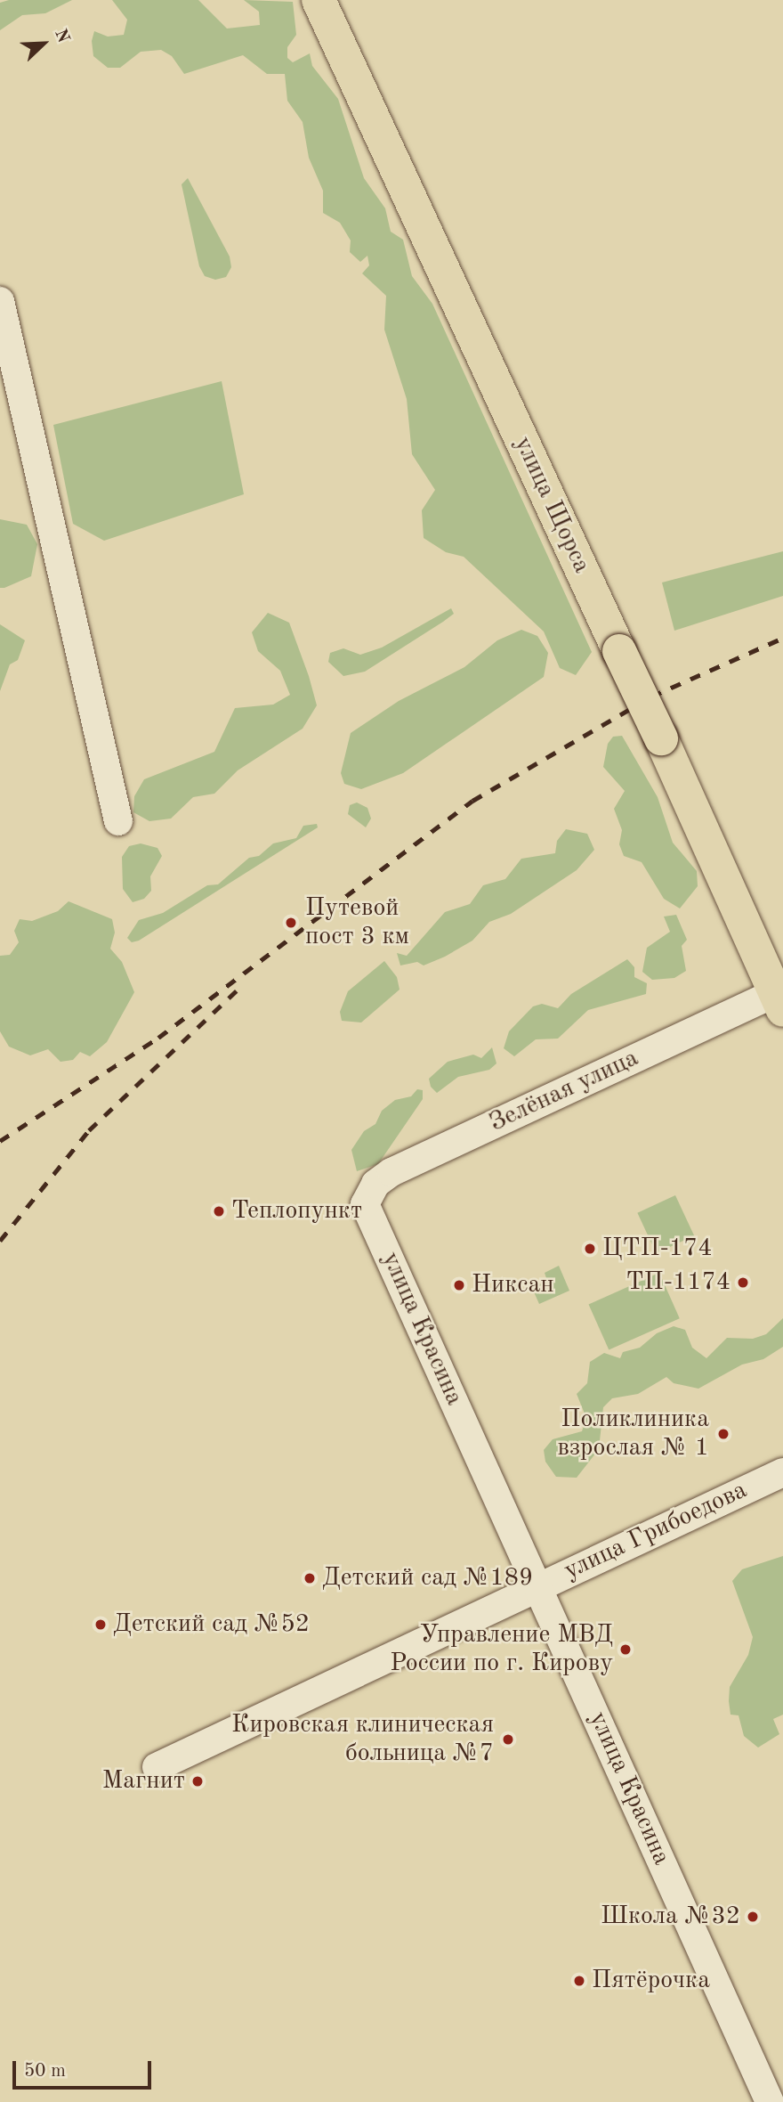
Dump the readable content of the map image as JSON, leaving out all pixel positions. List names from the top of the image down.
{
  "streets": {
    "main road": ["улица Щорса"],
    "street": ["Зелёная улица", "улица Красина", "улица Грибоедова"]
  },
  "crossings": [
    ["улица Щорса", "Зелёная улица"],
    ["Зелёная улица", "улица Красина"],
    ["улица Красина", "улица Грибоедова"]
  ],
  "places": [
    "Путевой пост 3 км",
    "Теплопункт",
    "ЦТП-174",
    "ТП-1174",
    "Никсан",
    "Поликлиника взрослая № 1",
    "Детский сад №189",
    "Детский сад №52",
    "Управление МВД России по г. Кирову",
    "Кировская клиническая больница №7",
    "Магнит",
    "Школа №32",
    "Пятёрочка"
  ],
  "scale_bar": "50 m",
  "north": "top right"
}
